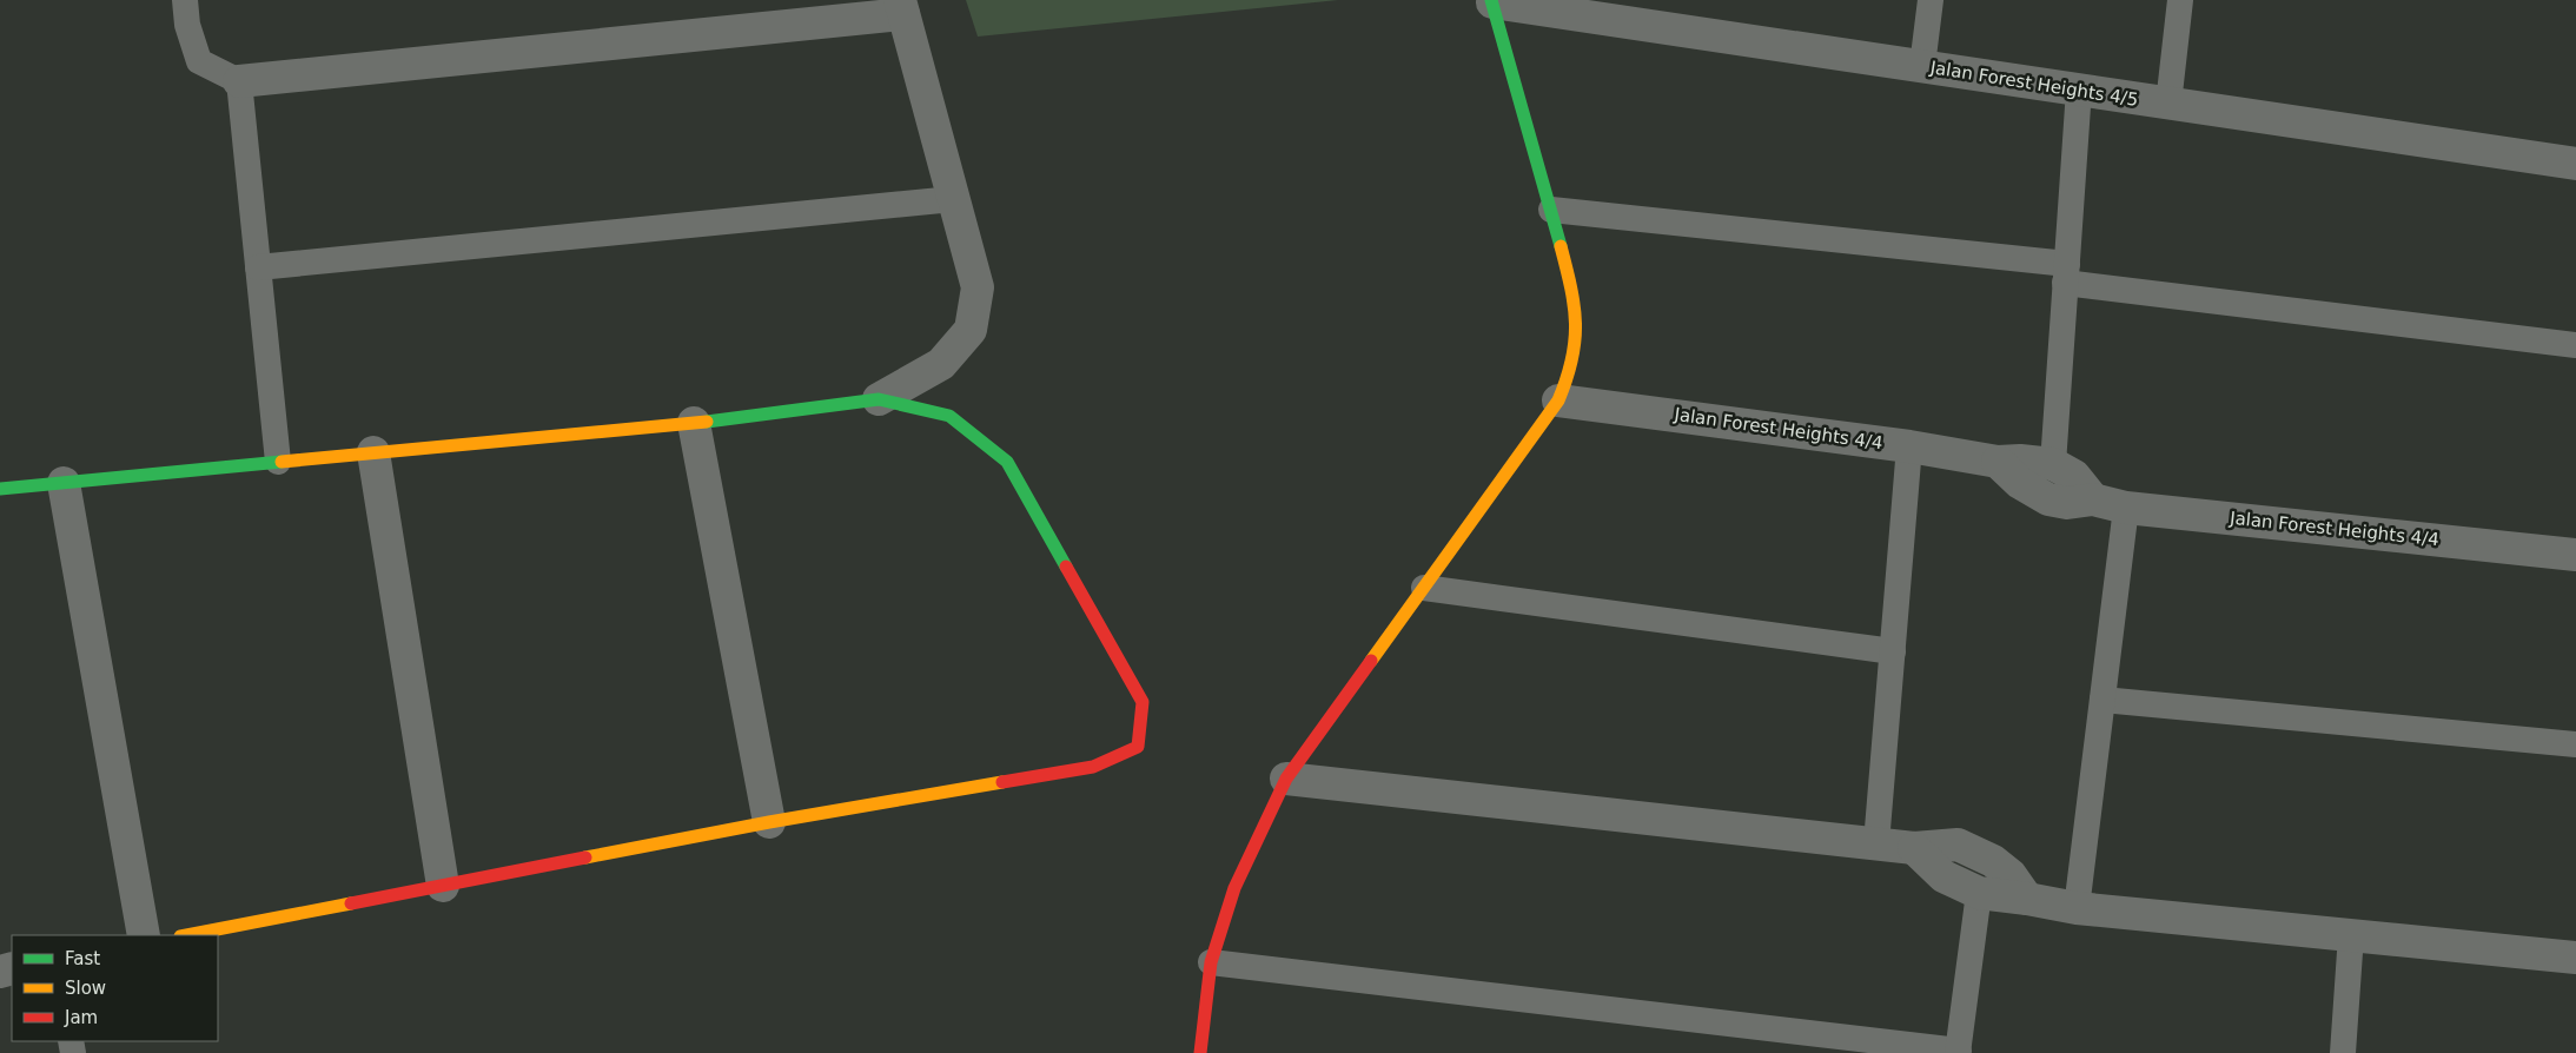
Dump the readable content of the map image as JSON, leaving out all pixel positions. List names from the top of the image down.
{
  "streets": {
    "street": ["Jalan Forest Heights 4/5", "Jalan Forest Heights 4/4"]
  },
  "legend": ["Fast", "Slow", "Jam"]
}
